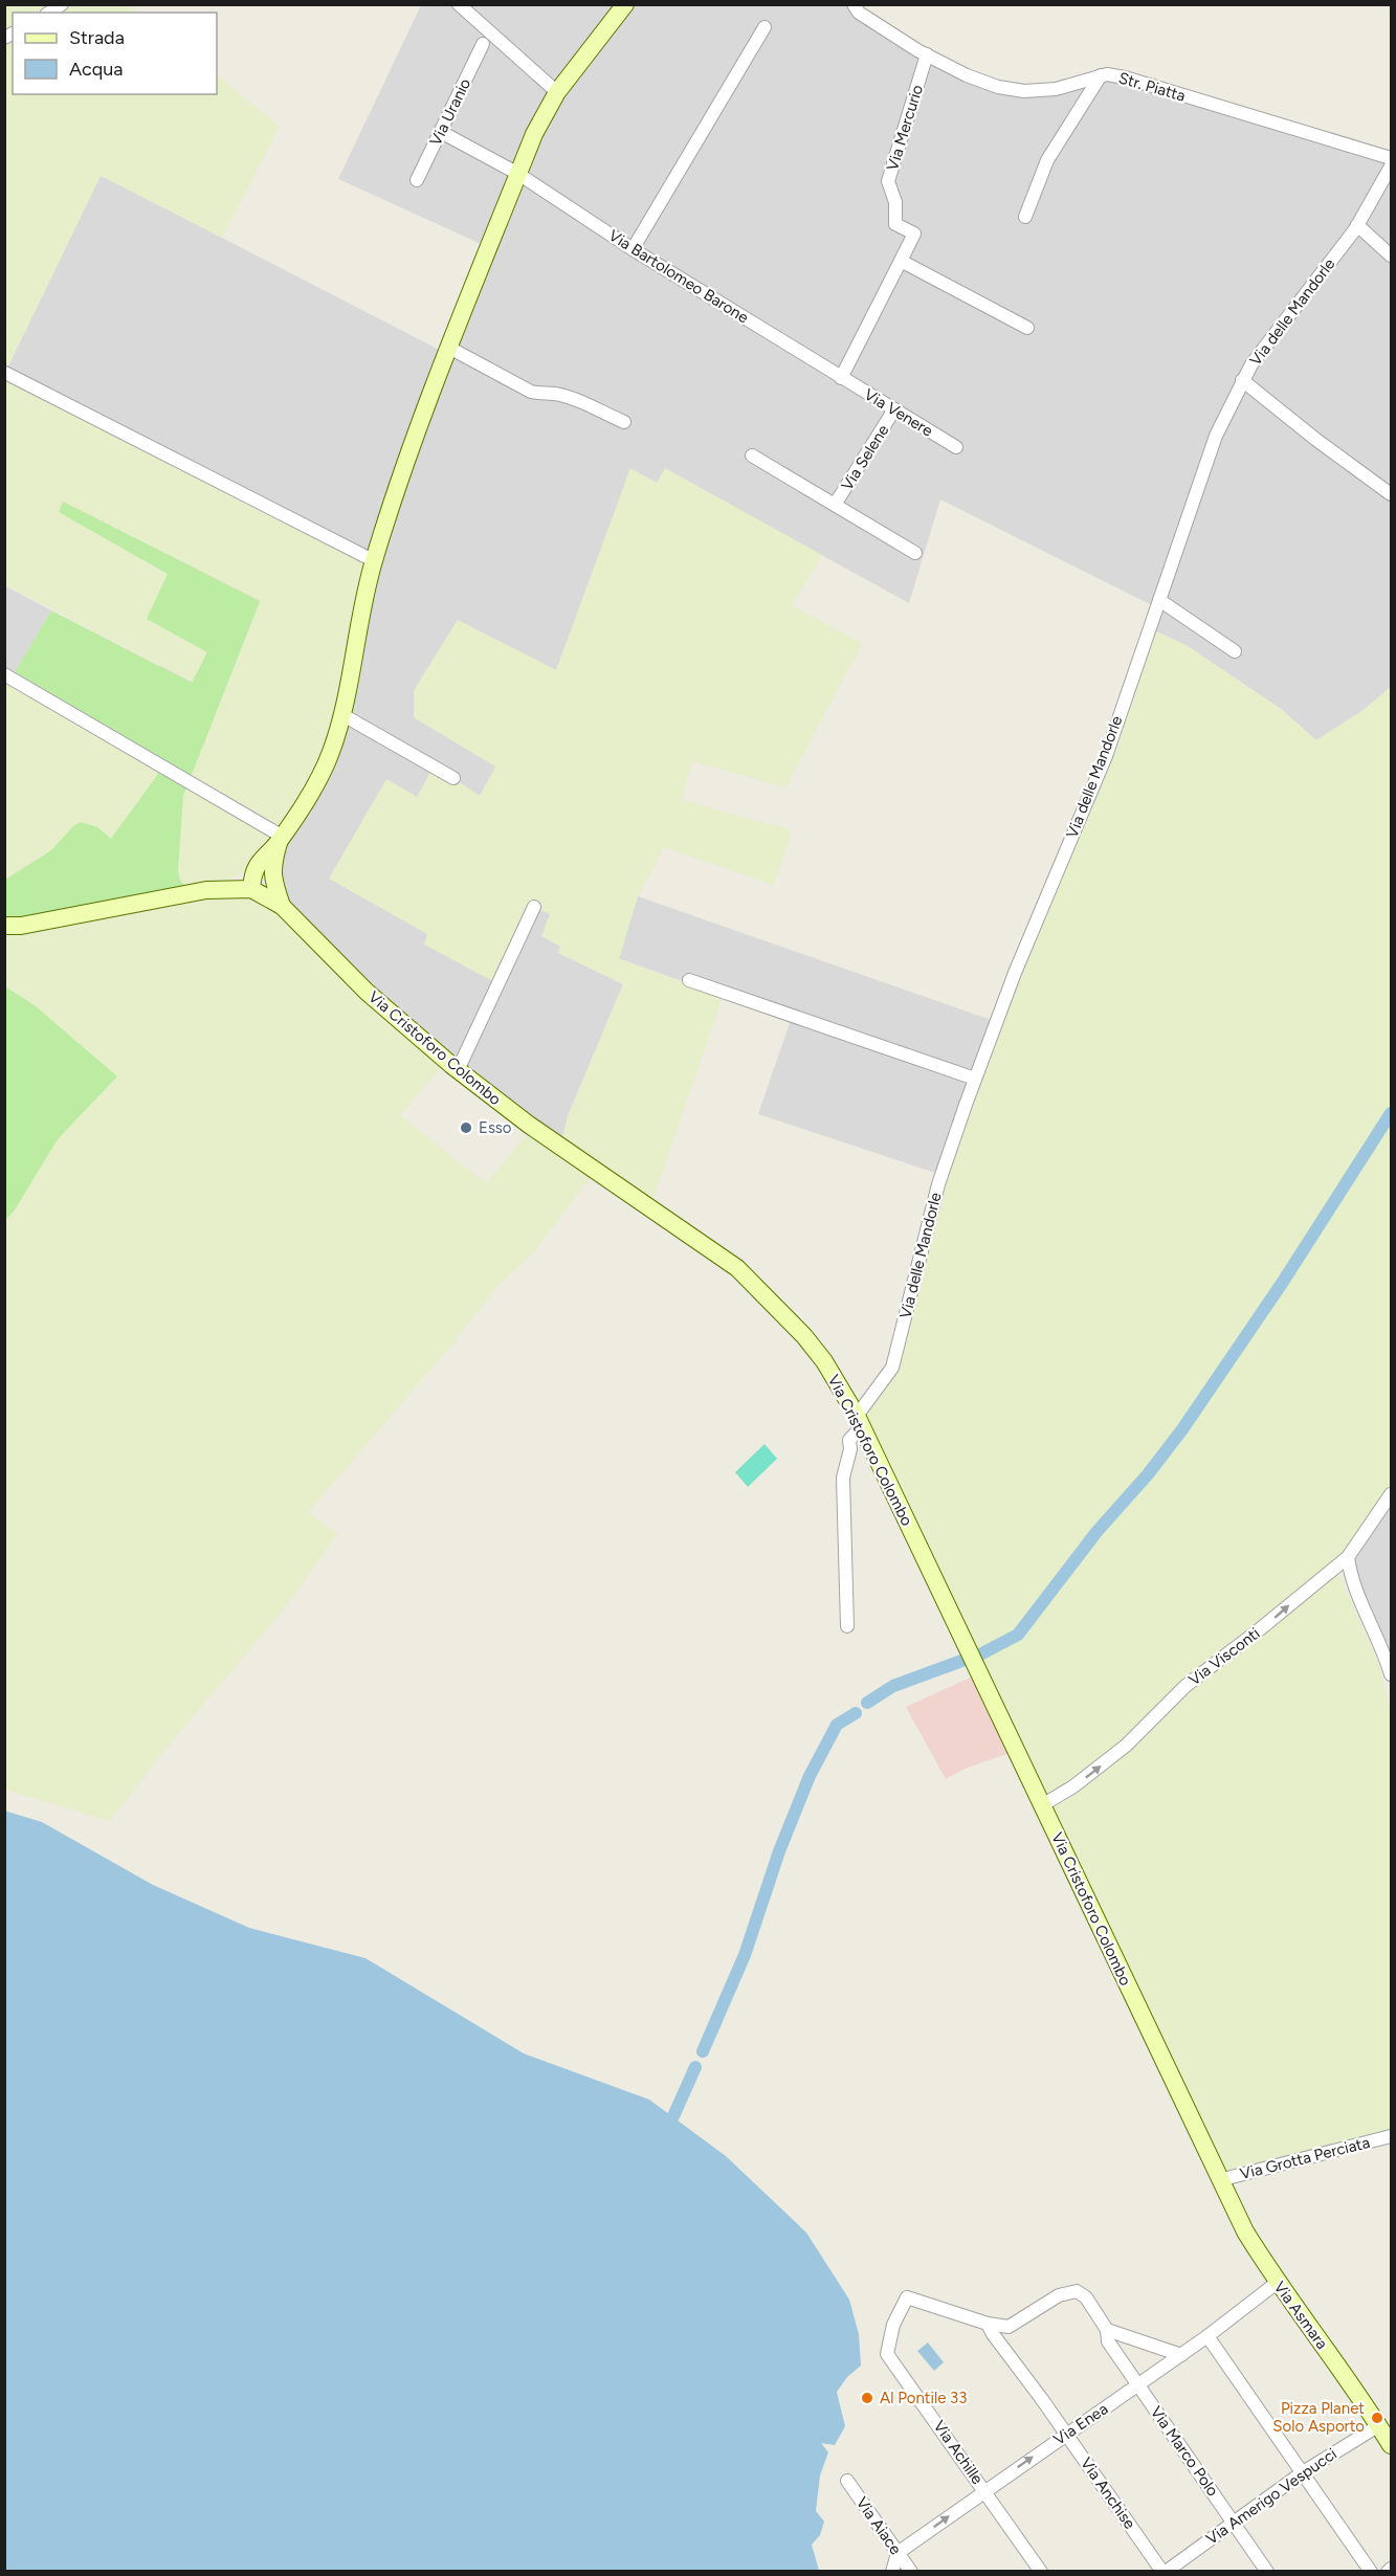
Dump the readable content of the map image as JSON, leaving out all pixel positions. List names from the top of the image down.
{
  "streets": {
    "main road": ["Via Cristoforo Colombo", "Via Asmara"],
    "street": [
      "Str. Piatta",
      "Via Uranio",
      "Via Mercurio",
      "Via Bartolomeo Barone",
      "Via delle Mandorle",
      "Via Venere",
      "Via Selene",
      "Via Visconti",
      "Via Grotta Perciata",
      "Via Enea",
      "Via Marco Polo",
      "Via Achille",
      "Via Anchise",
      "Via Amerigo Vespucci",
      "Via Aiace"
    ]
  },
  "crossings": [
    ["Str. Piatta", "Via Mercurio"],
    ["Via Uranio", "Via Bartolomeo Barone"],
    ["Via Mercurio", "Via Bartolomeo Barone"],
    ["Via Mercurio", "Via Venere"],
    ["Via Bartolomeo Barone", "Via Venere"],
    ["Via delle Mandorle", "Via Cristoforo Colombo"],
    ["Via Venere", "Via Selene"],
    ["Via Cristoforo Colombo", "Via Visconti"],
    ["Via Cristoforo Colombo", "Via Grotta Perciata"],
    ["Via Cristoforo Colombo", "Via Asmara"],
    ["Via Grotta Perciata", "Via Asmara"],
    ["Via Asmara", "Via Enea"],
    ["Via Asmara", "Via Amerigo Vespucci"],
    ["Via Enea", "Via Marco Polo"],
    ["Via Enea", "Via Achille"],
    ["Via Enea", "Via Anchise"],
    ["Via Enea", "Via Aiace"],
    ["Via Marco Polo", "Via Achille"],
    ["Via Marco Polo", "Via Anchise"],
    ["Via Marco Polo", "Via Amerigo Vespucci"],
    ["Via Achille", "Via Anchise"],
    ["Via Anchise", "Via Amerigo Vespucci"]
  ],
  "one_way": ["Via Visconti", "Via Enea"],
  "places": ["Esso", "Al Pontile 33", "Pizza Planet Solo Asporto"],
  "legend": ["Strada", "Acqua"]
}
